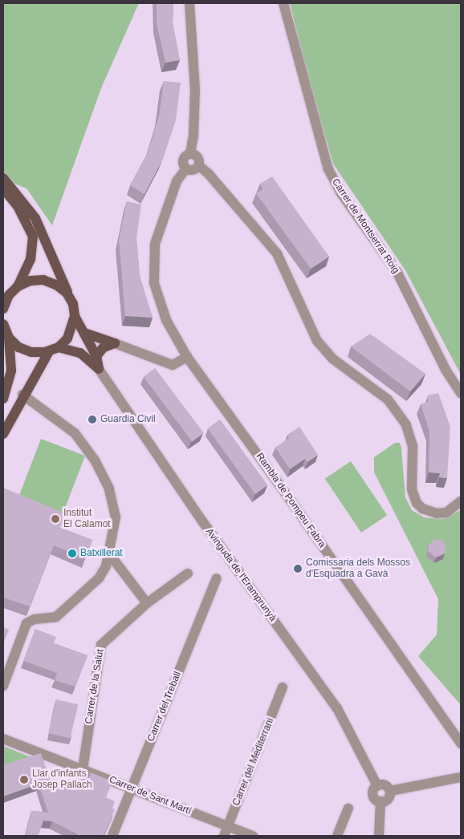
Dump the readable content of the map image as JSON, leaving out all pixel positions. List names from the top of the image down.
{
  "streets": {
    "street": [
      "Carrer de Montserrat Roig",
      "Rambla de Pompeu Fabra",
      "Avinguda de l'Eramprunyà",
      "Carrer de la Salut",
      "Carrer del Treball",
      "Carrer del Mediterrani",
      "Carrer de Sant Martí"
    ]
  },
  "crossings": [
    ["Carrer de la Salut", "Carrer de Sant Martí"],
    ["Carrer del Treball", "Carrer de Sant Martí"],
    ["Carrer del Mediterrani", "Carrer de Sant Martí"]
  ],
  "places": [
    "Guardia Civil",
    "Institut El Calamot",
    "Batxillerat",
    "Comissaria dels Mossos d'Esquadra a Gavà",
    "Llar d'infants Josep Pallach"
  ]
}
